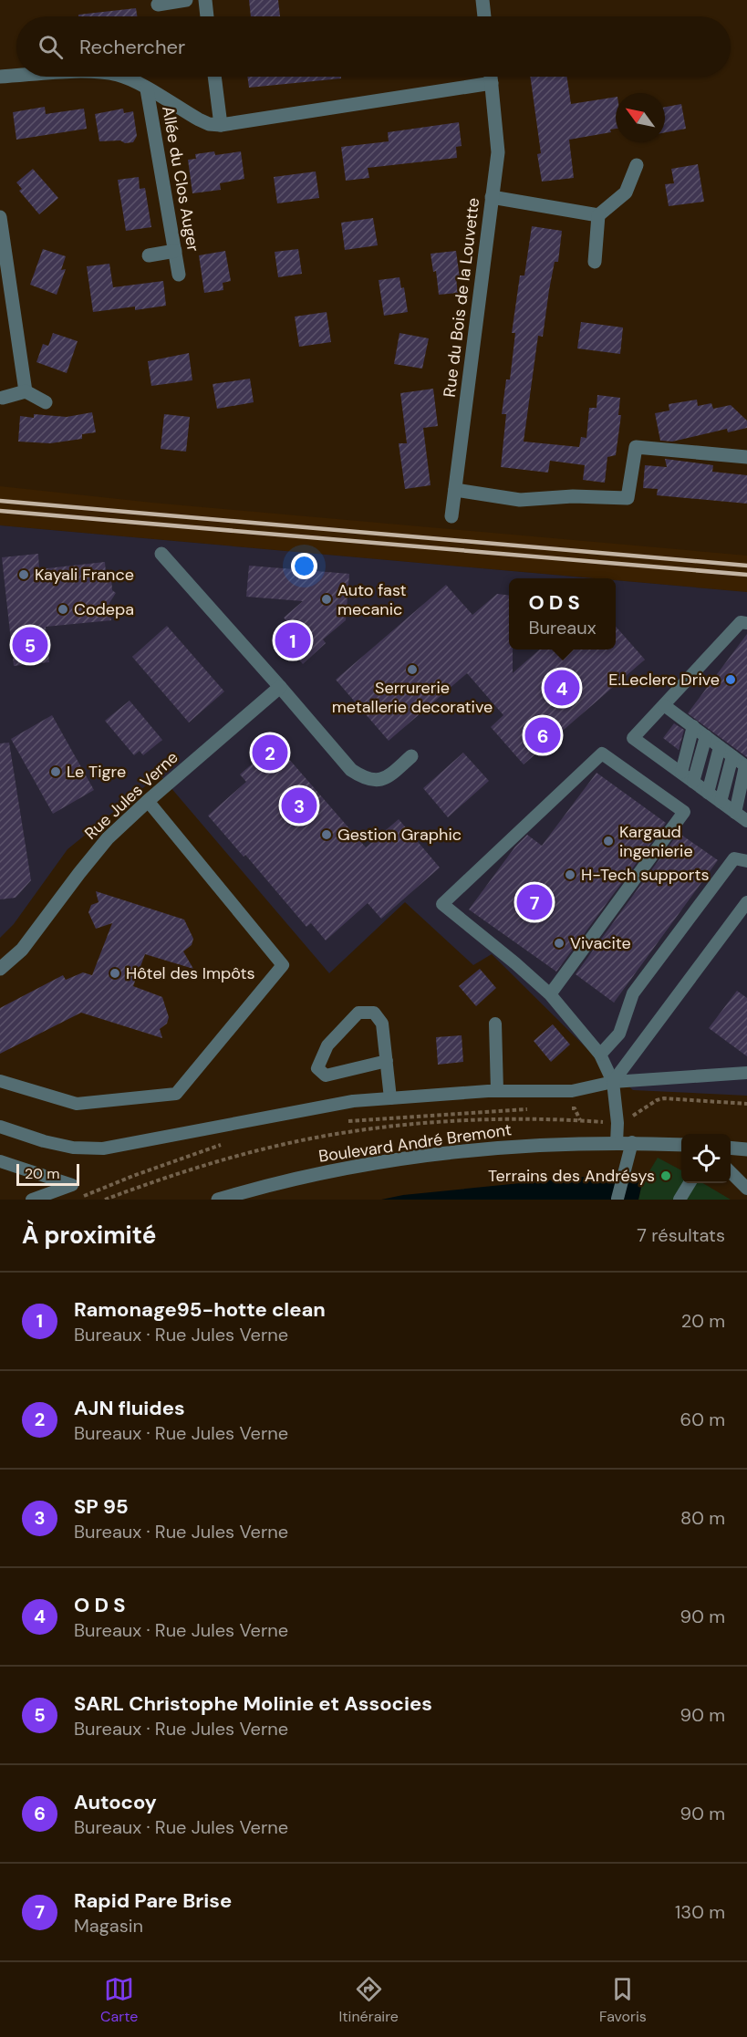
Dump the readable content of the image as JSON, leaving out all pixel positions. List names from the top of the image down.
{
  "streets": {
    "street": [
      "Allée du Clos Auger",
      "Rue du Bois de la Louvette",
      "Rue Jules Verne",
      "Boulevard André Bremont"
    ]
  },
  "places": [
    "Kayali France",
    "Auto fast mecanic",
    "Codepa",
    "Serrurerie metallerie decorative",
    "E.Leclerc Drive",
    "Le Tigre",
    "Gestion Graphic",
    "Kargaud ingenierie",
    "H-Tech supports",
    "Vivacite",
    "Hôtel des Impôts",
    "Terrains des Andrésys"
  ],
  "scale_bar": "20 m",
  "north": "top left",
  "page": {
    "search": "Rechercher",
    "popup": ["O D S", "Bureaux"],
    "pins": [
      "1",
      "5",
      "4",
      "6",
      "2",
      "3",
      "7"
    ],
    "scale": "20 m",
    "heading": ["À proximité", "7 résultats"],
    "list": [
      {
        "mark": "1",
        "name": "Ramonage95-hotte clean",
        "note": "Bureaux · Rue Jules Verne",
        "value": "20 m"
      },
      {
        "mark": "2",
        "name": "AJN fluides",
        "note": "Bureaux · Rue Jules Verne",
        "value": "60 m"
      },
      {
        "mark": "3",
        "name": "SP 95",
        "note": "Bureaux · Rue Jules Verne",
        "value": "80 m"
      },
      {
        "mark": "4",
        "name": "O D S",
        "note": "Bureaux · Rue Jules Verne",
        "value": "90 m"
      },
      {
        "mark": "5",
        "name": "SARL Christophe Molinie et Associes",
        "note": "Bureaux · Rue Jules Verne",
        "value": "90 m"
      },
      {
        "mark": "6",
        "name": "Autocoy",
        "note": "Bureaux · Rue Jules Verne",
        "value": "90 m"
      },
      {
        "mark": "7",
        "name": "Rapid Pare Brise",
        "note": "Magasin",
        "value": "130 m"
      }
    ],
    "nav": ["Carte", "Itinéraire", "Favoris"]
  }
}
